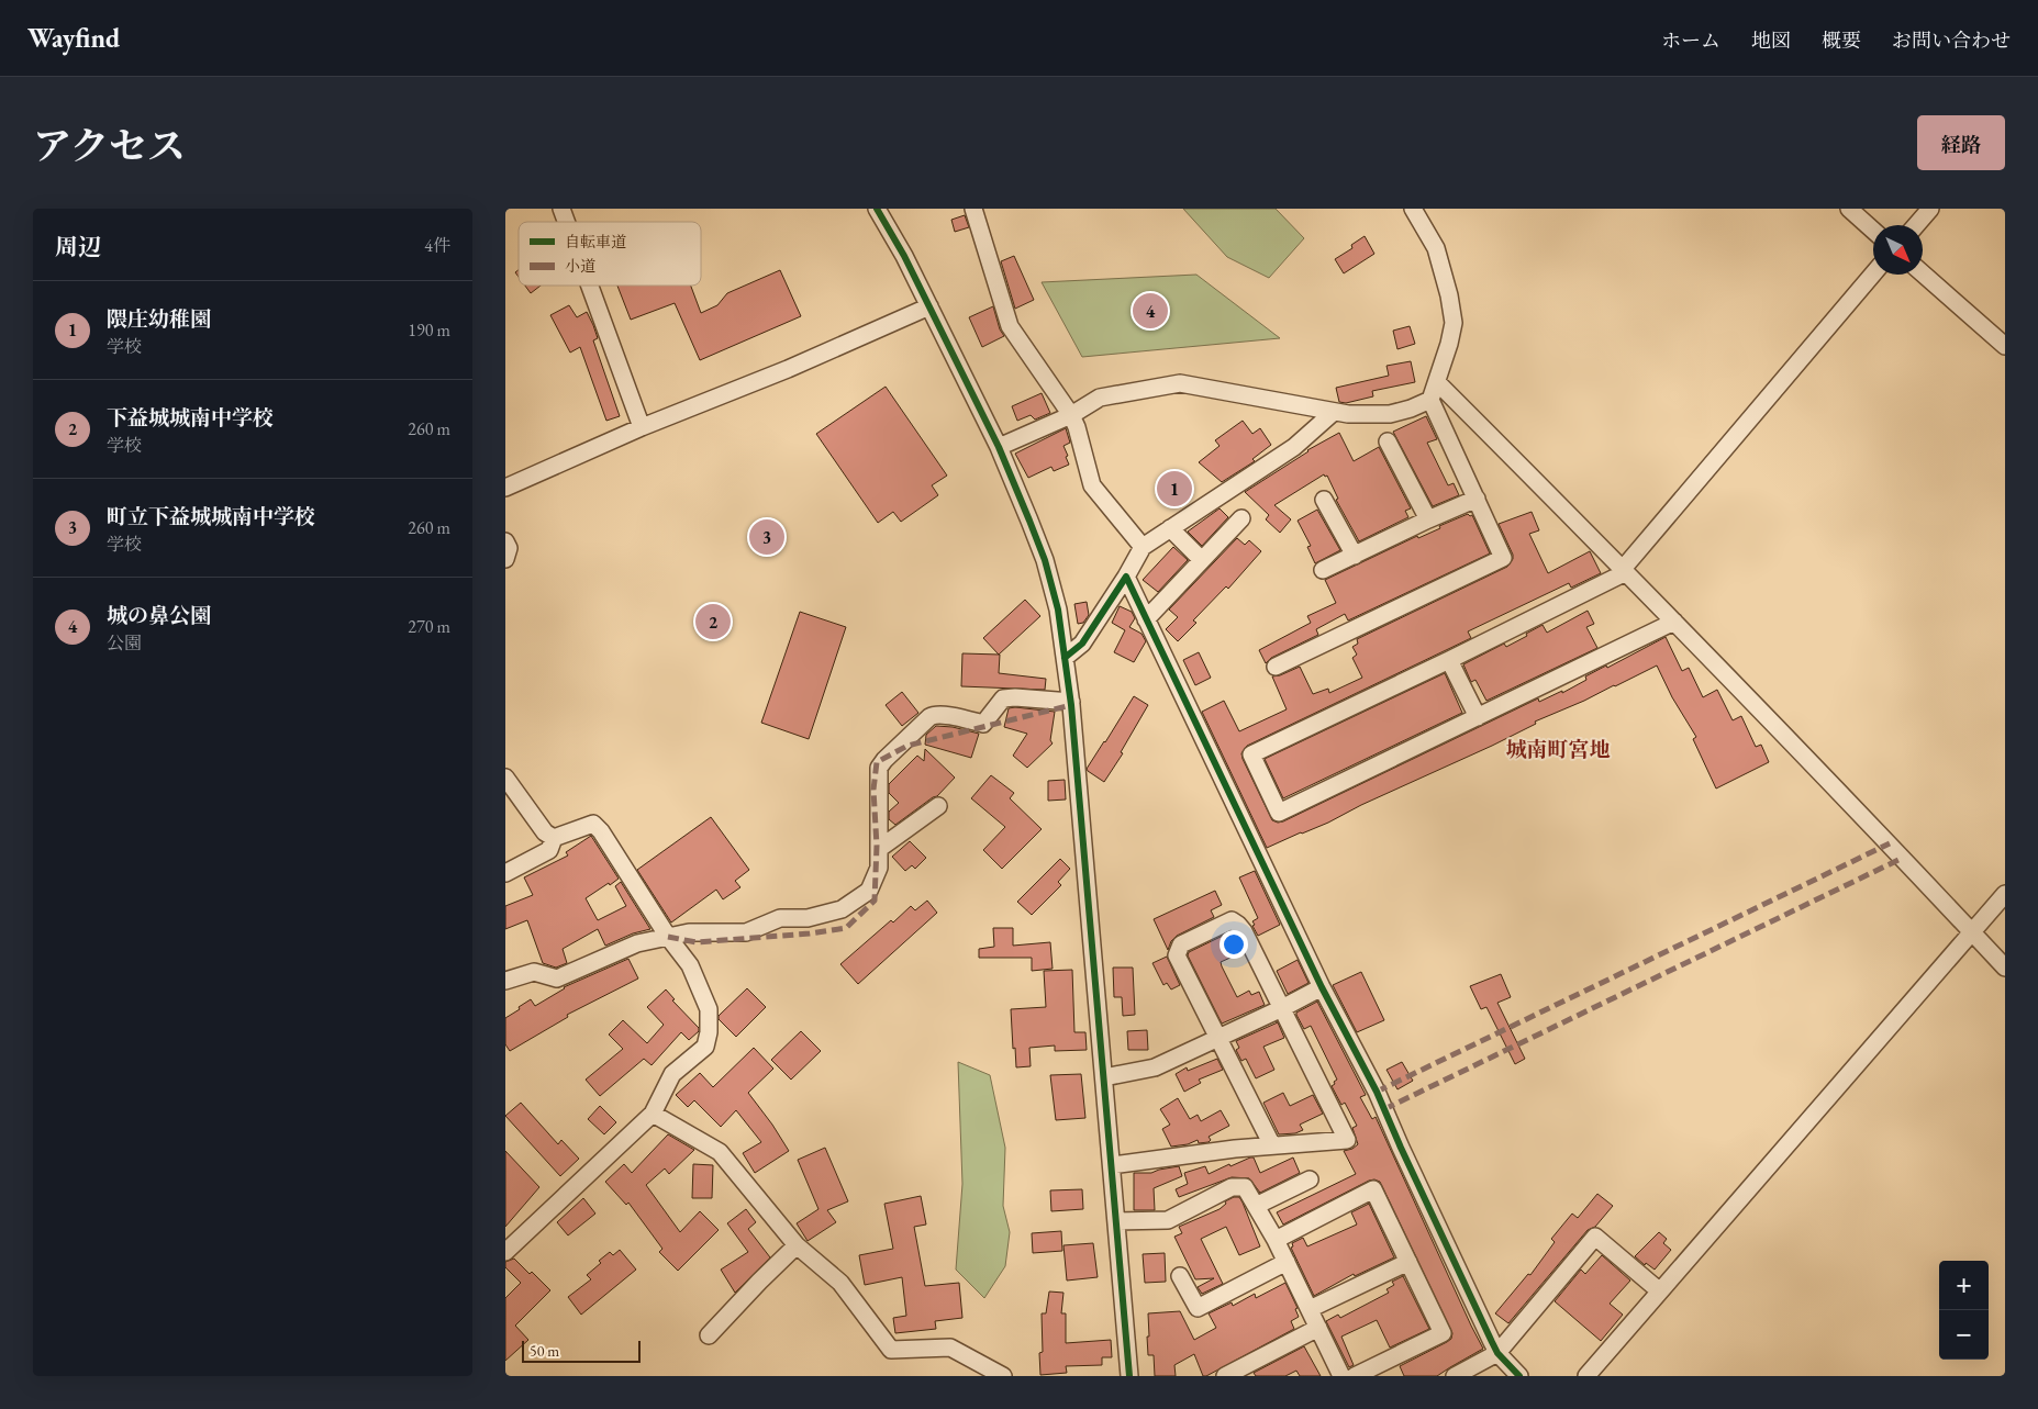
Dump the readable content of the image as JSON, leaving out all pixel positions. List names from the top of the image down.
{
  "districts": ["城南町宮地"],
  "legend": ["自転車道", "小道"],
  "scale_bar": "50 m",
  "north": "bottom right",
  "page": {
    "header": "Wayfind",
    "nav": [
      "ホーム",
      "地図",
      "概要",
      "お問い合わせ"
    ],
    "title": "アクセス",
    "buttons": "経路",
    "heading": ["周辺", "4件"],
    "list": [
      {
        "mark": "1",
        "name": "隈庄幼稚園",
        "note": "学校",
        "value": "190 m"
      },
      {
        "mark": "2",
        "name": "下益城城南中学校",
        "note": "学校",
        "value": "260 m"
      },
      {
        "mark": "3",
        "name": "町立下益城城南中学校",
        "note": "学校",
        "value": "260 m"
      },
      {
        "mark": "4",
        "name": "城の鼻公園",
        "note": "公園",
        "value": "270 m"
      }
    ],
    "pins": [
      "4",
      "1",
      "3",
      "2"
    ],
    "map_buttons": ["+", "−"],
    "scale": "50 m"
  }
}
